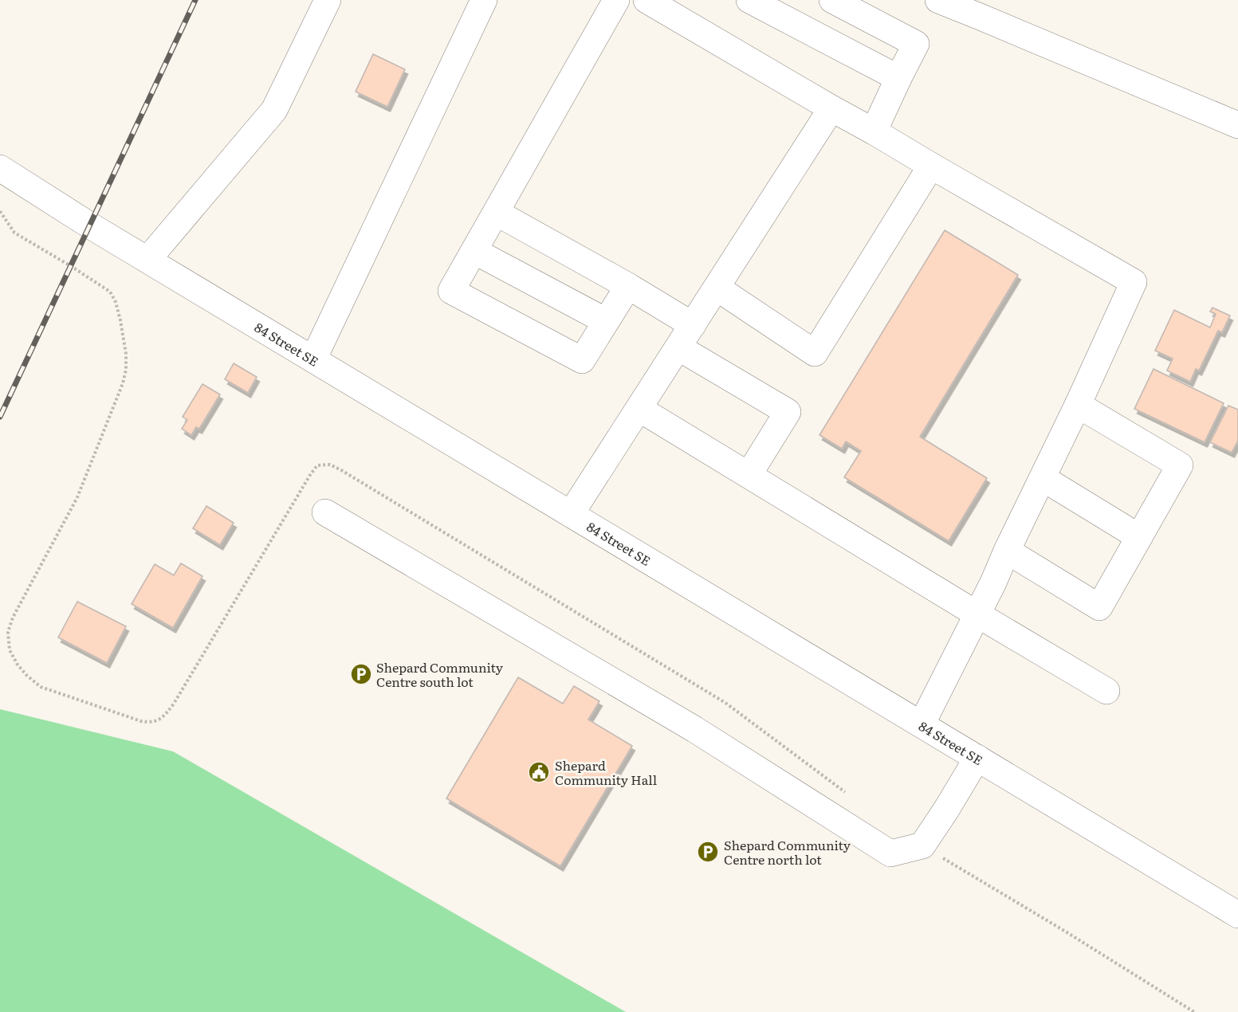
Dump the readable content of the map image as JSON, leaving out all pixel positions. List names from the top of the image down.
{
  "streets": {
    "street": ["84 Street SE"]
  },
  "places": {
    "parking": ["Shepard Community Centre south lot", "Shepard Community Centre north lot"],
    "public building": ["Shepard Community Hall"]
  }
}
